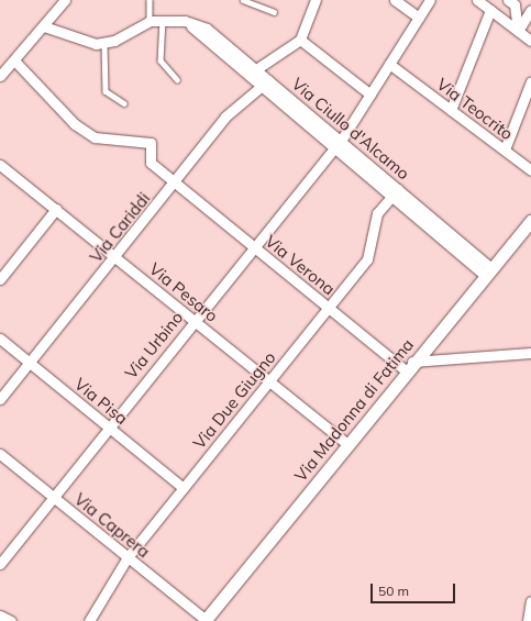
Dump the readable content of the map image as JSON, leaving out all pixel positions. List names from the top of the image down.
{
  "streets": {
    "street": [
      "Via Teocrito",
      "Via Ciullo d'Alcamo",
      "Via Cariddi",
      "Via Verona",
      "Via Pesaro",
      "Via Urbino",
      "Via Due Giugno",
      "Via Pisa",
      "Via Madonna di Fatima",
      "Via Caprera"
    ]
  },
  "crossings": [
    ["Via Teocrito", "Via Urbino"],
    ["Via Ciullo d'Alcamo", "Via Cariddi"],
    ["Via Ciullo d'Alcamo", "Via Urbino"],
    ["Via Ciullo d'Alcamo", "Via Due Giugno"],
    ["Via Ciullo d'Alcamo", "Via Madonna di Fatima"],
    ["Via Cariddi", "Via Verona"],
    ["Via Cariddi", "Via Pesaro"],
    ["Via Cariddi", "Via Pisa"],
    ["Via Verona", "Via Urbino"],
    ["Via Verona", "Via Due Giugno"],
    ["Via Verona", "Via Madonna di Fatima"],
    ["Via Pesaro", "Via Urbino"],
    ["Via Pesaro", "Via Due Giugno"],
    ["Via Pesaro", "Via Madonna di Fatima"],
    ["Via Urbino", "Via Pisa"],
    ["Via Urbino", "Via Caprera"],
    ["Via Due Giugno", "Via Pisa"],
    ["Via Due Giugno", "Via Caprera"],
    ["Via Madonna di Fatima", "Via Caprera"]
  ],
  "scale_bar": "50 m"
}
